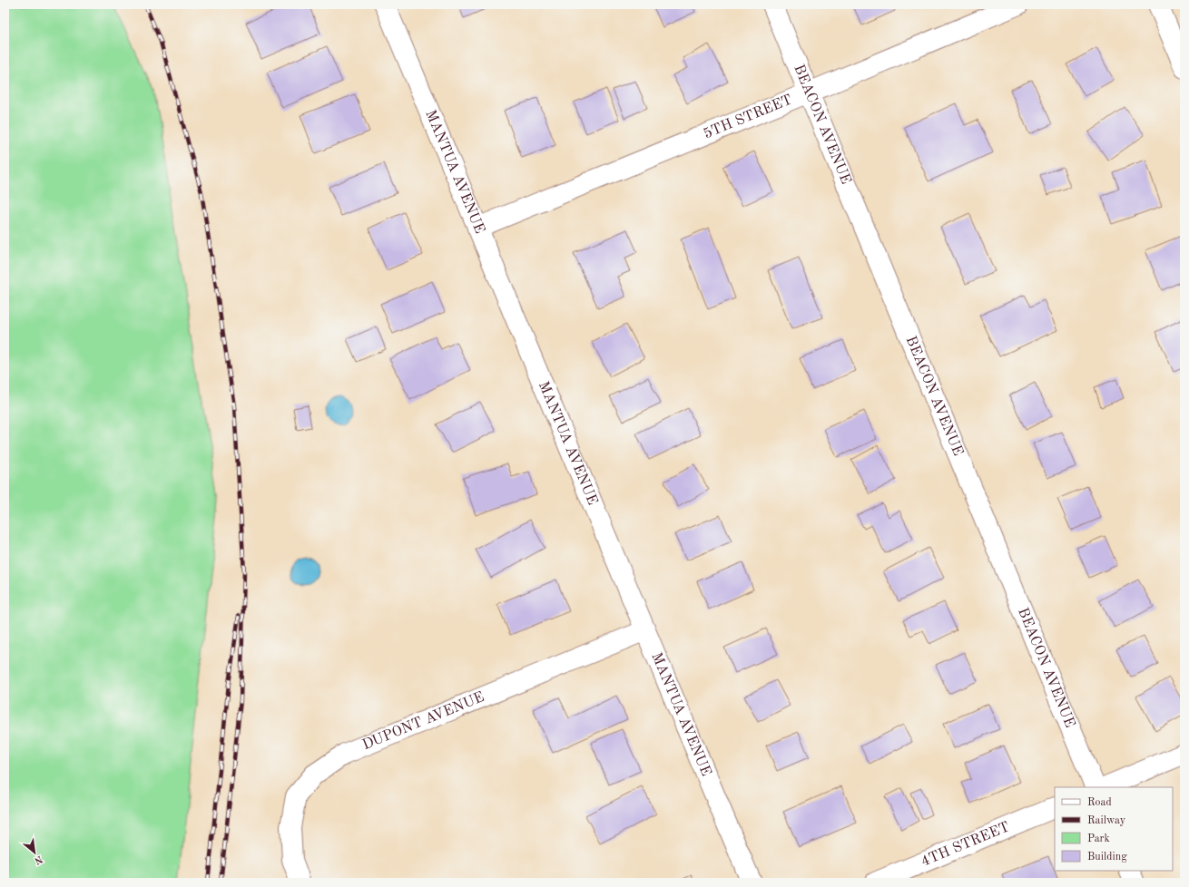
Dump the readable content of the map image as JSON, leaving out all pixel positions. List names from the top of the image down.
{
  "streets": {
    "street": [
      "5TH STREET",
      "BEACON AVENUE",
      "MANTUA AVENUE",
      "DUPONT AVENUE",
      "4TH STREET"
    ]
  },
  "crossings": [
    ["5TH STREET", "BEACON AVENUE"],
    ["5TH STREET", "MANTUA AVENUE"],
    ["MANTUA AVENUE", "DUPONT AVENUE"]
  ],
  "legend": [
    "Road",
    "Railway",
    "Park",
    "Building"
  ],
  "north": "bottom right"
}
